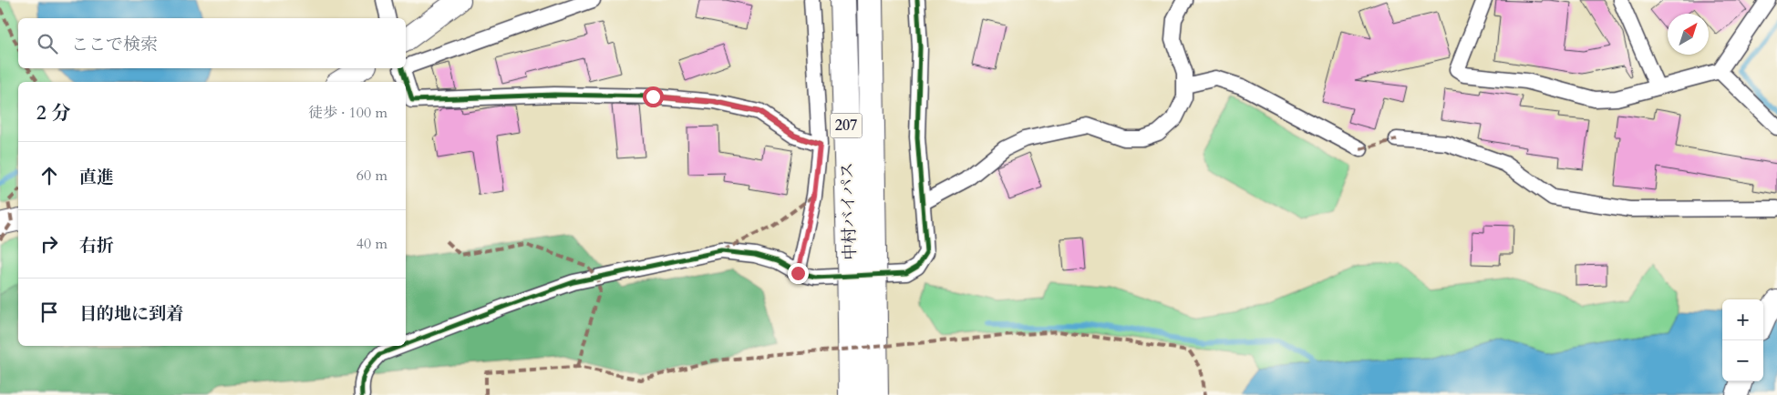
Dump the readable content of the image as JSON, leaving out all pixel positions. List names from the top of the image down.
{
  "streets": {
    "highway": ["207", "中村バイパス"]
  },
  "north": "top right",
  "page": {
    "search": "ここで検索",
    "heading": ["2 分", "徒歩 · 100 m"],
    "list": [
      ["直進", "60 m"],
      ["右折", "40 m"],
      "目的地に到着"
    ],
    "map_buttons": ["+", "−"]
  }
}
